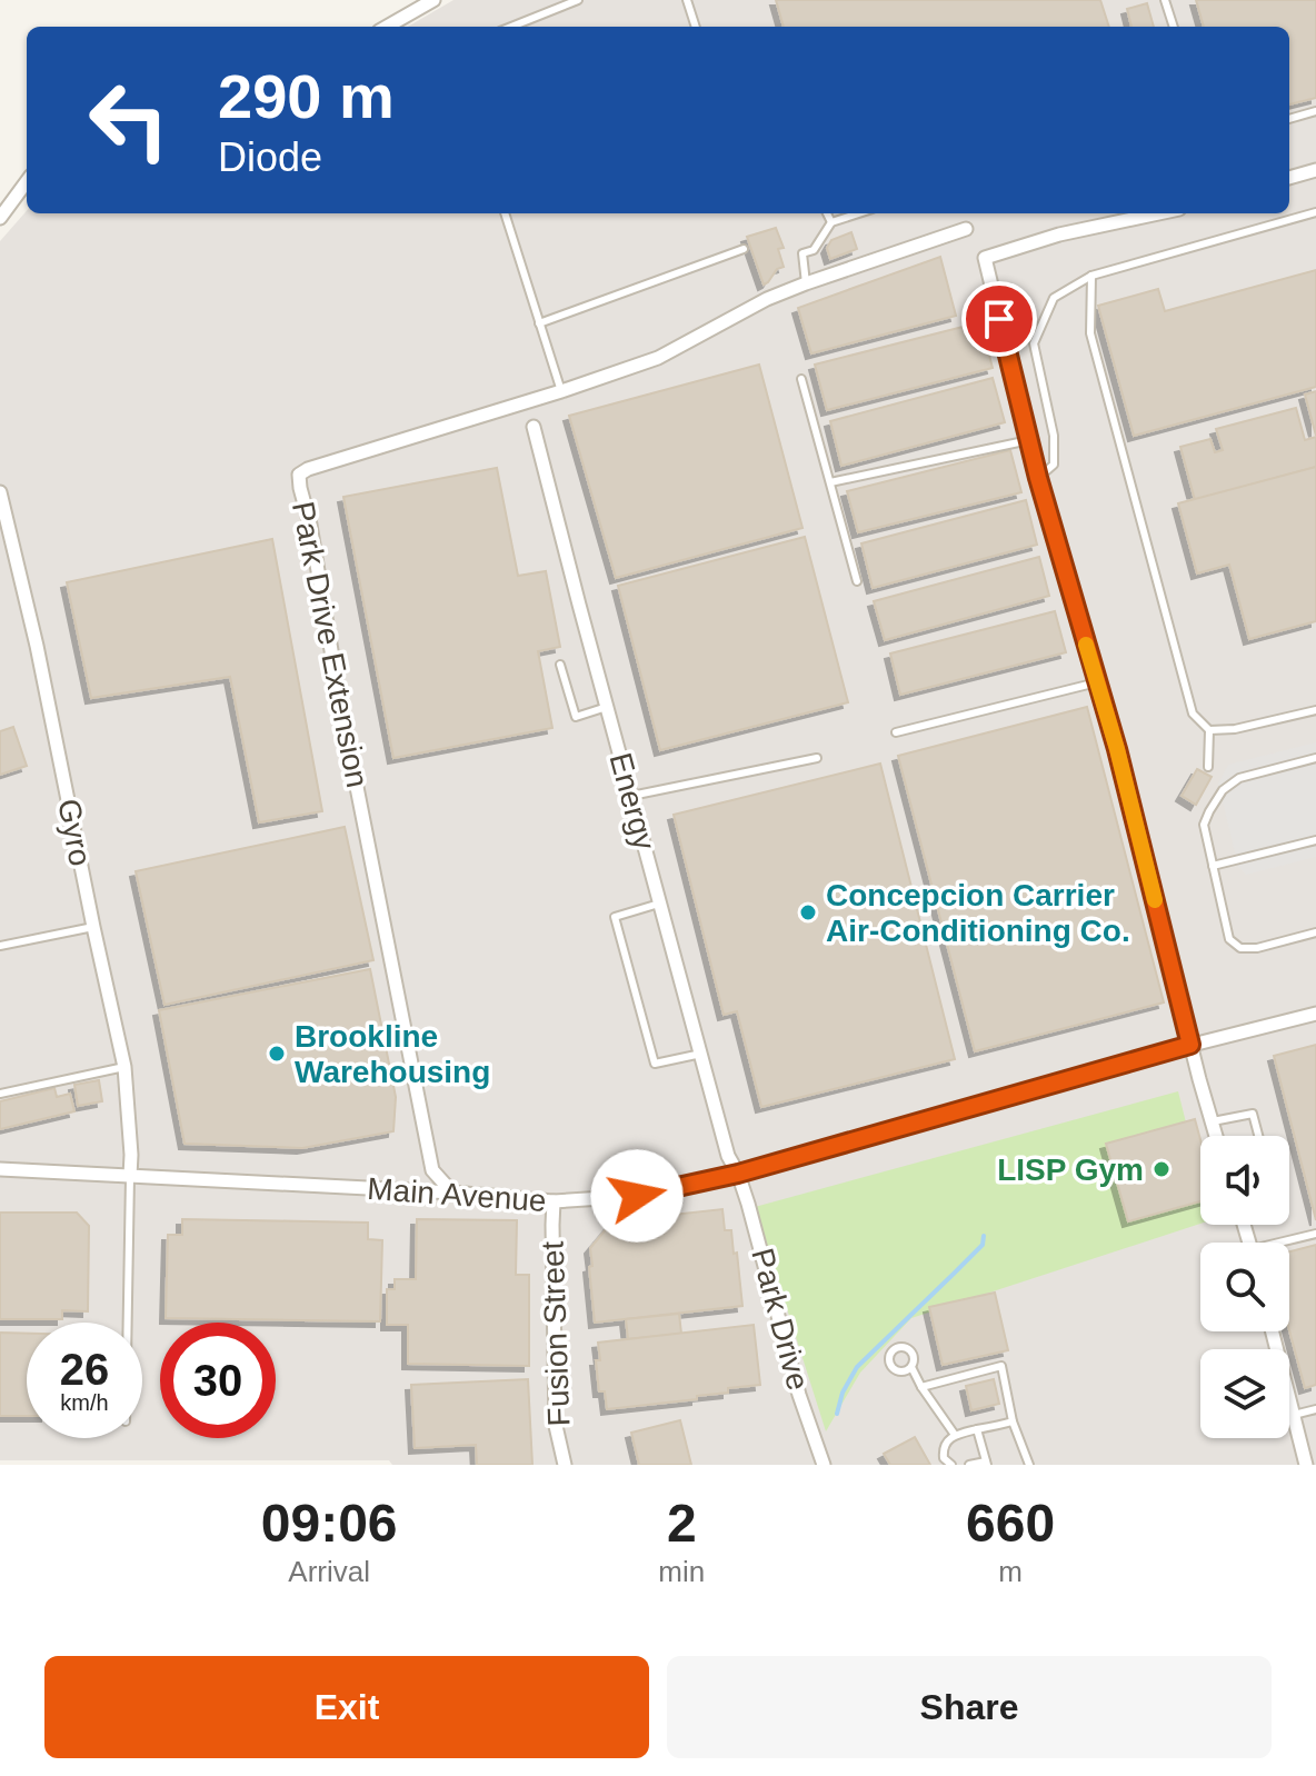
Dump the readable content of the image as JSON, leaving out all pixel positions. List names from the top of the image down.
{
  "streets": {
    "street": [
      "Park Drive Extension",
      "Energy",
      "Gyro",
      "Main Avenue",
      "Park Drive",
      "Fusion Street"
    ]
  },
  "crossings": [
    ["Park Drive Extension", "Main Avenue"],
    ["Energy", "Main Avenue"],
    ["Energy", "Park Drive"],
    ["Gyro", "Main Avenue"],
    ["Main Avenue", "Park Drive"],
    ["Main Avenue", "Fusion Street"]
  ],
  "places": ["Concepcion Carrier Air-Conditioning Co.", "Brookline Warehousing", "LISP Gym"],
  "page": {
    "turn": ["290 m", "Diode"],
    "speed": "26 km/h",
    "limit": "30",
    "eta": [
      "09:06",
      "Arrival",
      "2",
      "min",
      "660",
      "m"
    ],
    "buttons": ["Exit", "Share"]
  }
}
